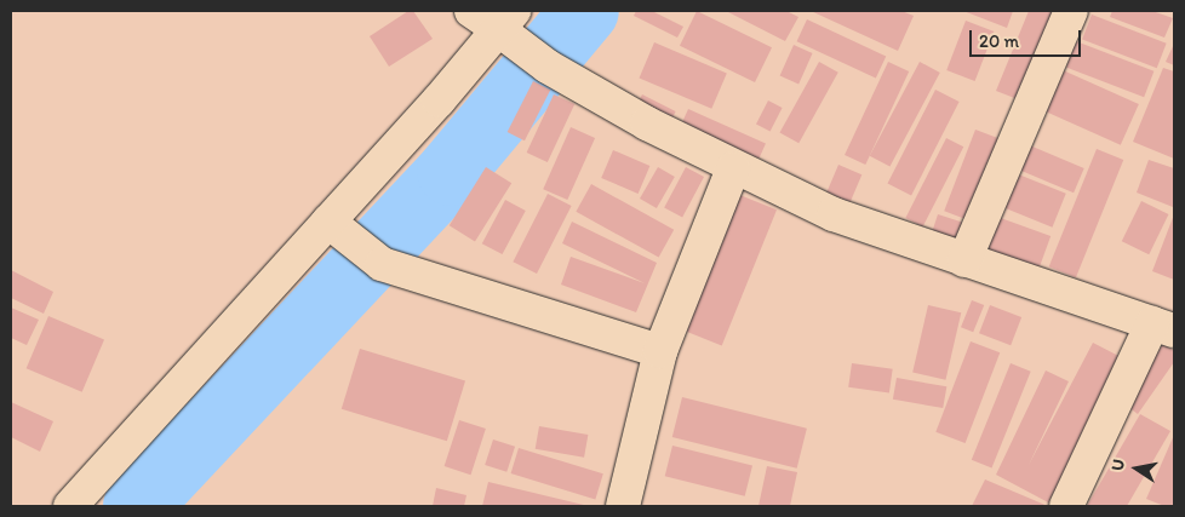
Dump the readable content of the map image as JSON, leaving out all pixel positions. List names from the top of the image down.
{
  "scale_bar": "20 m",
  "north": "left"
}
